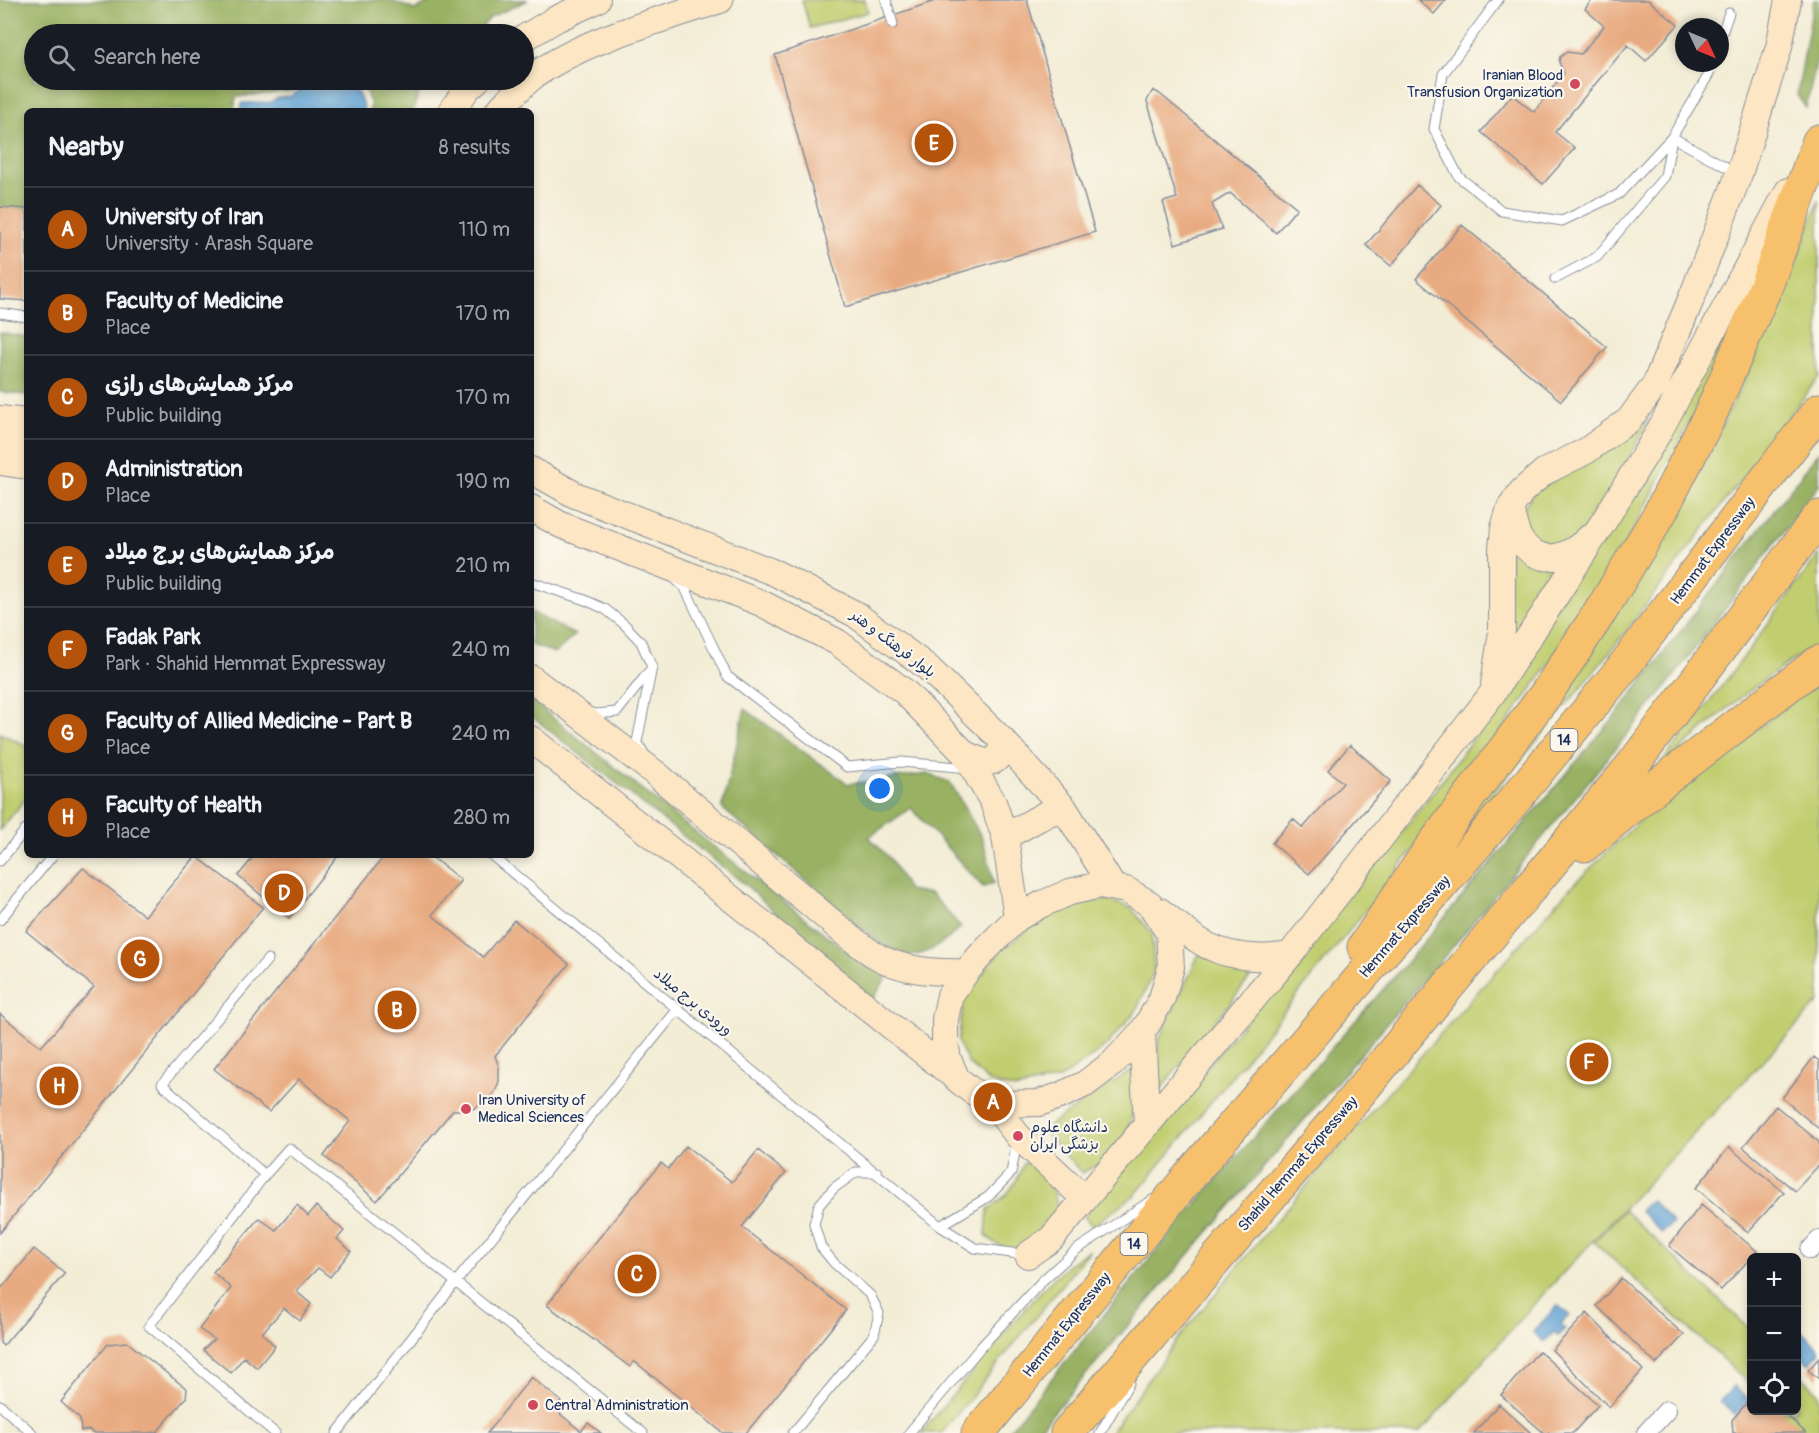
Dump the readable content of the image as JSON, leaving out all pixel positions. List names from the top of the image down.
{
  "streets": {
    "highway": ["Hemmat Expressway", "14", "Shahid Hemmat Expressway"],
    "main road": ["بلوار فرهنگ و هنر"],
    "lane": ["ورودی برج میلاد"]
  },
  "places": [
    "Iranian Blood Transfusion Organization",
    "Iran University of Medical Sciences",
    "دانشگاه علوم بزشگى ايران",
    "Central Administration"
  ],
  "north": "bottom right",
  "page": {
    "search": "Search here",
    "heading": ["Nearby", "8 results"],
    "pins": [
      "E",
      "D",
      "G",
      "B",
      "F",
      "H",
      "A",
      "C"
    ],
    "list": [
      {
        "mark": "A",
        "name": "University of Iran",
        "note": "University · Arash Square",
        "value": "110 m"
      },
      {
        "mark": "B",
        "name": "Faculty of Medicine",
        "note": "Place",
        "value": "170 m"
      },
      {
        "mark": "C",
        "name": "مرکز همایش‌های رازی",
        "note": "Public building",
        "value": "170 m"
      },
      {
        "mark": "D",
        "name": "Administration",
        "note": "Place",
        "value": "190 m"
      },
      {
        "mark": "E",
        "name": "مرکز همایش‌های برج میلاد",
        "note": "Public building",
        "value": "210 m"
      },
      {
        "mark": "F",
        "name": "Fadak Park",
        "note": "Park · Shahid Hemmat Expressway",
        "value": "240 m"
      },
      {
        "mark": "G",
        "name": "Faculty of Allied Medicine - Part B",
        "note": "Place",
        "value": "240 m"
      },
      {
        "mark": "H",
        "name": "Faculty of Health",
        "note": "Place",
        "value": "280 m"
      }
    ],
    "map_buttons": ["+", "−"]
  }
}
